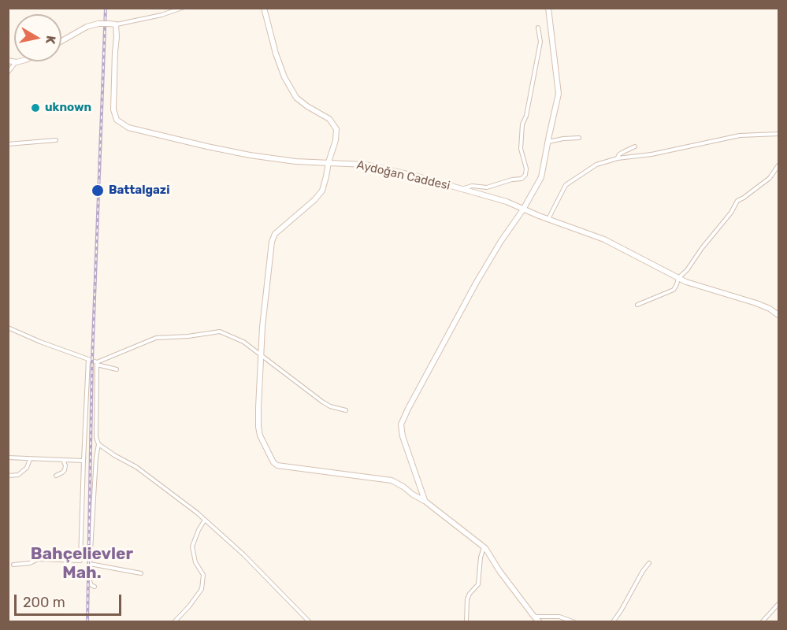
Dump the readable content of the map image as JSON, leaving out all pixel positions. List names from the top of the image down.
{
  "streets": {
    "street": ["Aydoğan Caddesi"]
  },
  "districts": ["Bahçelievler Mah."],
  "places": ["uknown", "Battalgazi"],
  "scale_bar": "200 m",
  "north": "right"
}
